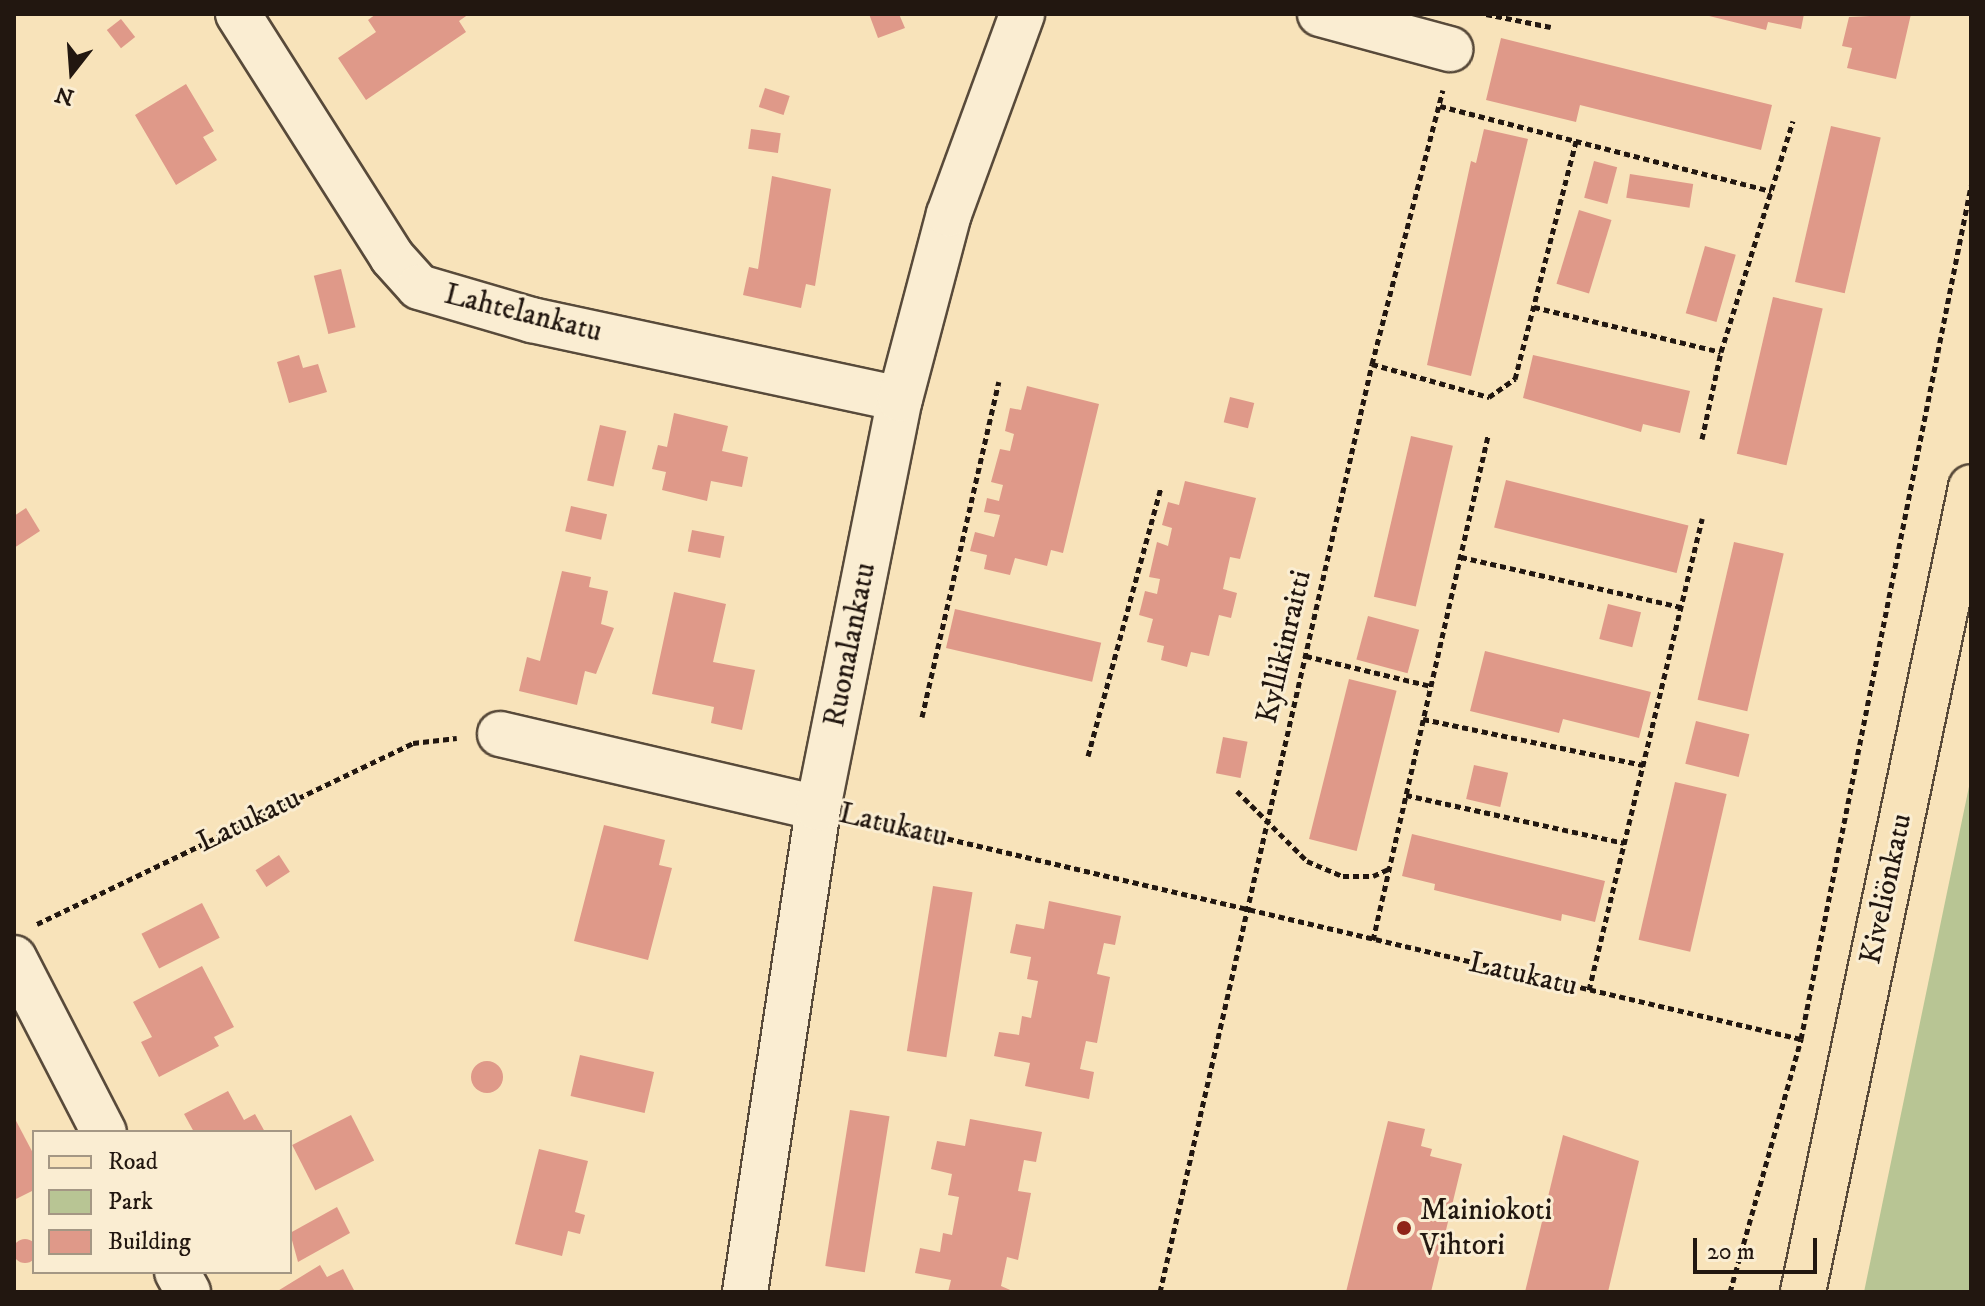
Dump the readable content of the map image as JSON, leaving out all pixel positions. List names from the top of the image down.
{
  "streets": {
    "main road": ["Kiveliönkatu"],
    "street": ["Lahtelankatu", "Ruonalankatu", "Latukatu"],
    "path": ["Kyllikinraitti"]
  },
  "crossings": [
    ["Lahtelankatu", "Ruonalankatu"],
    ["Ruonalankatu", "Latukatu"],
    ["Kyllikinraitti", "Latukatu"]
  ],
  "places": ["Mainiokoti Vihtori"],
  "legend": ["Road", "Park", "Building"],
  "scale_bar": "20 m",
  "north": "bottom"
}
